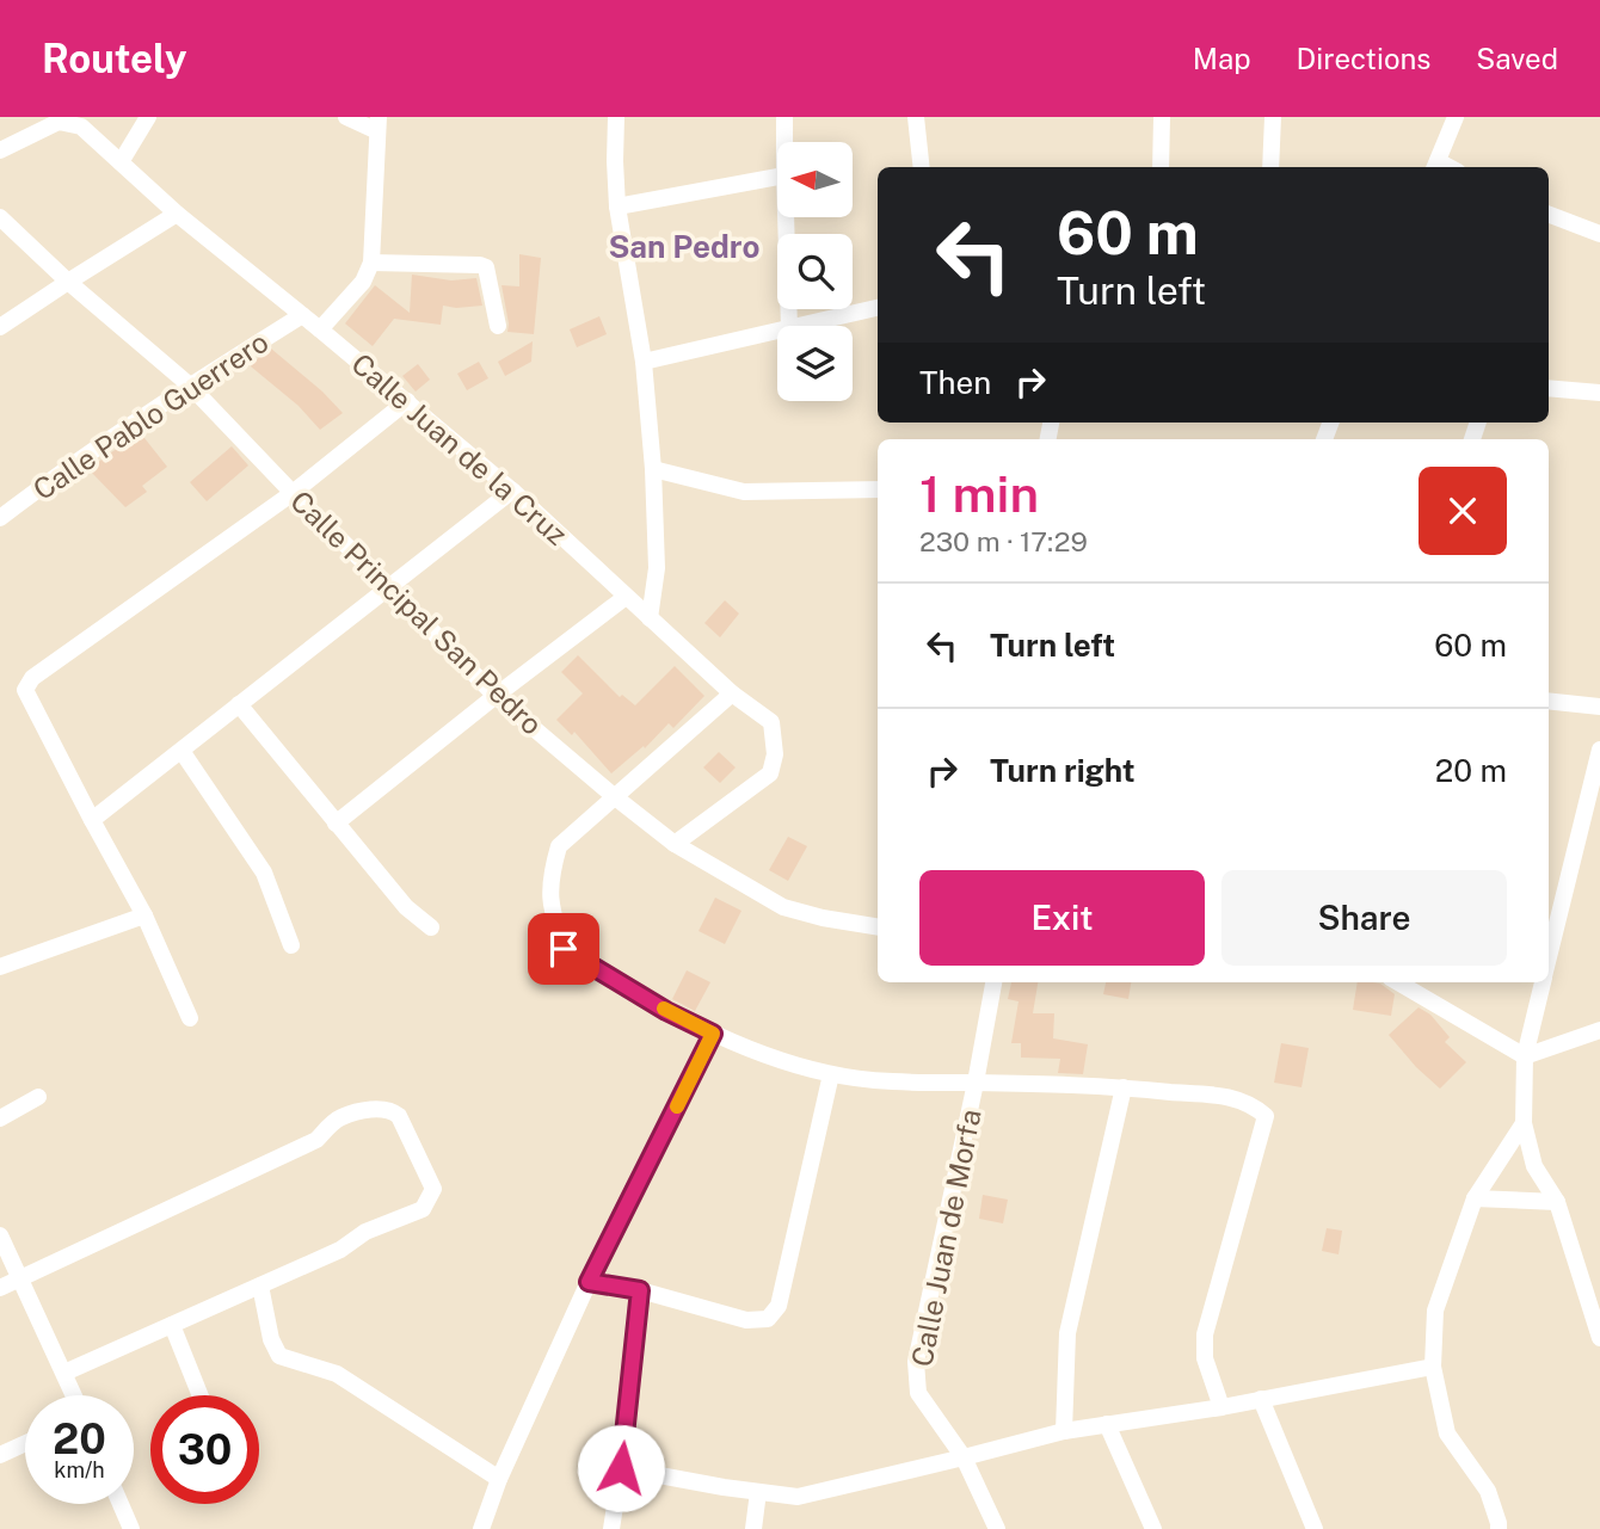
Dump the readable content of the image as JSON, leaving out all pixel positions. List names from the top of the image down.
{
  "streets": {
    "street": [
      "Calle Pablo Guerrero",
      "Calle Juan de la Cruz",
      "Calle Principal San Pedro",
      "Calle Juan de Morfa"
    ]
  },
  "crossings": [
    ["Calle Pablo Guerrero", "Calle Juan de la Cruz"],
    ["Calle Pablo Guerrero", "Calle Principal San Pedro"],
    ["Calle Juan de la Cruz", "Calle Principal San Pedro"]
  ],
  "districts": ["San Pedro"],
  "north": "left",
  "page": {
    "header": "Routely",
    "nav": ["Map", "Directions", "Saved"],
    "turn": ["60 m", "Turn left"],
    "then": "Then",
    "heading": ["1 min", "230 m · 17:29"],
    "list": [
      {
        "name": "Turn left",
        "value": "60 m"
      },
      {
        "name": "Turn right",
        "value": "20 m"
      }
    ],
    "buttons": ["Exit", "Share"],
    "speed": "20 km/h",
    "limit": "30"
  }
}
